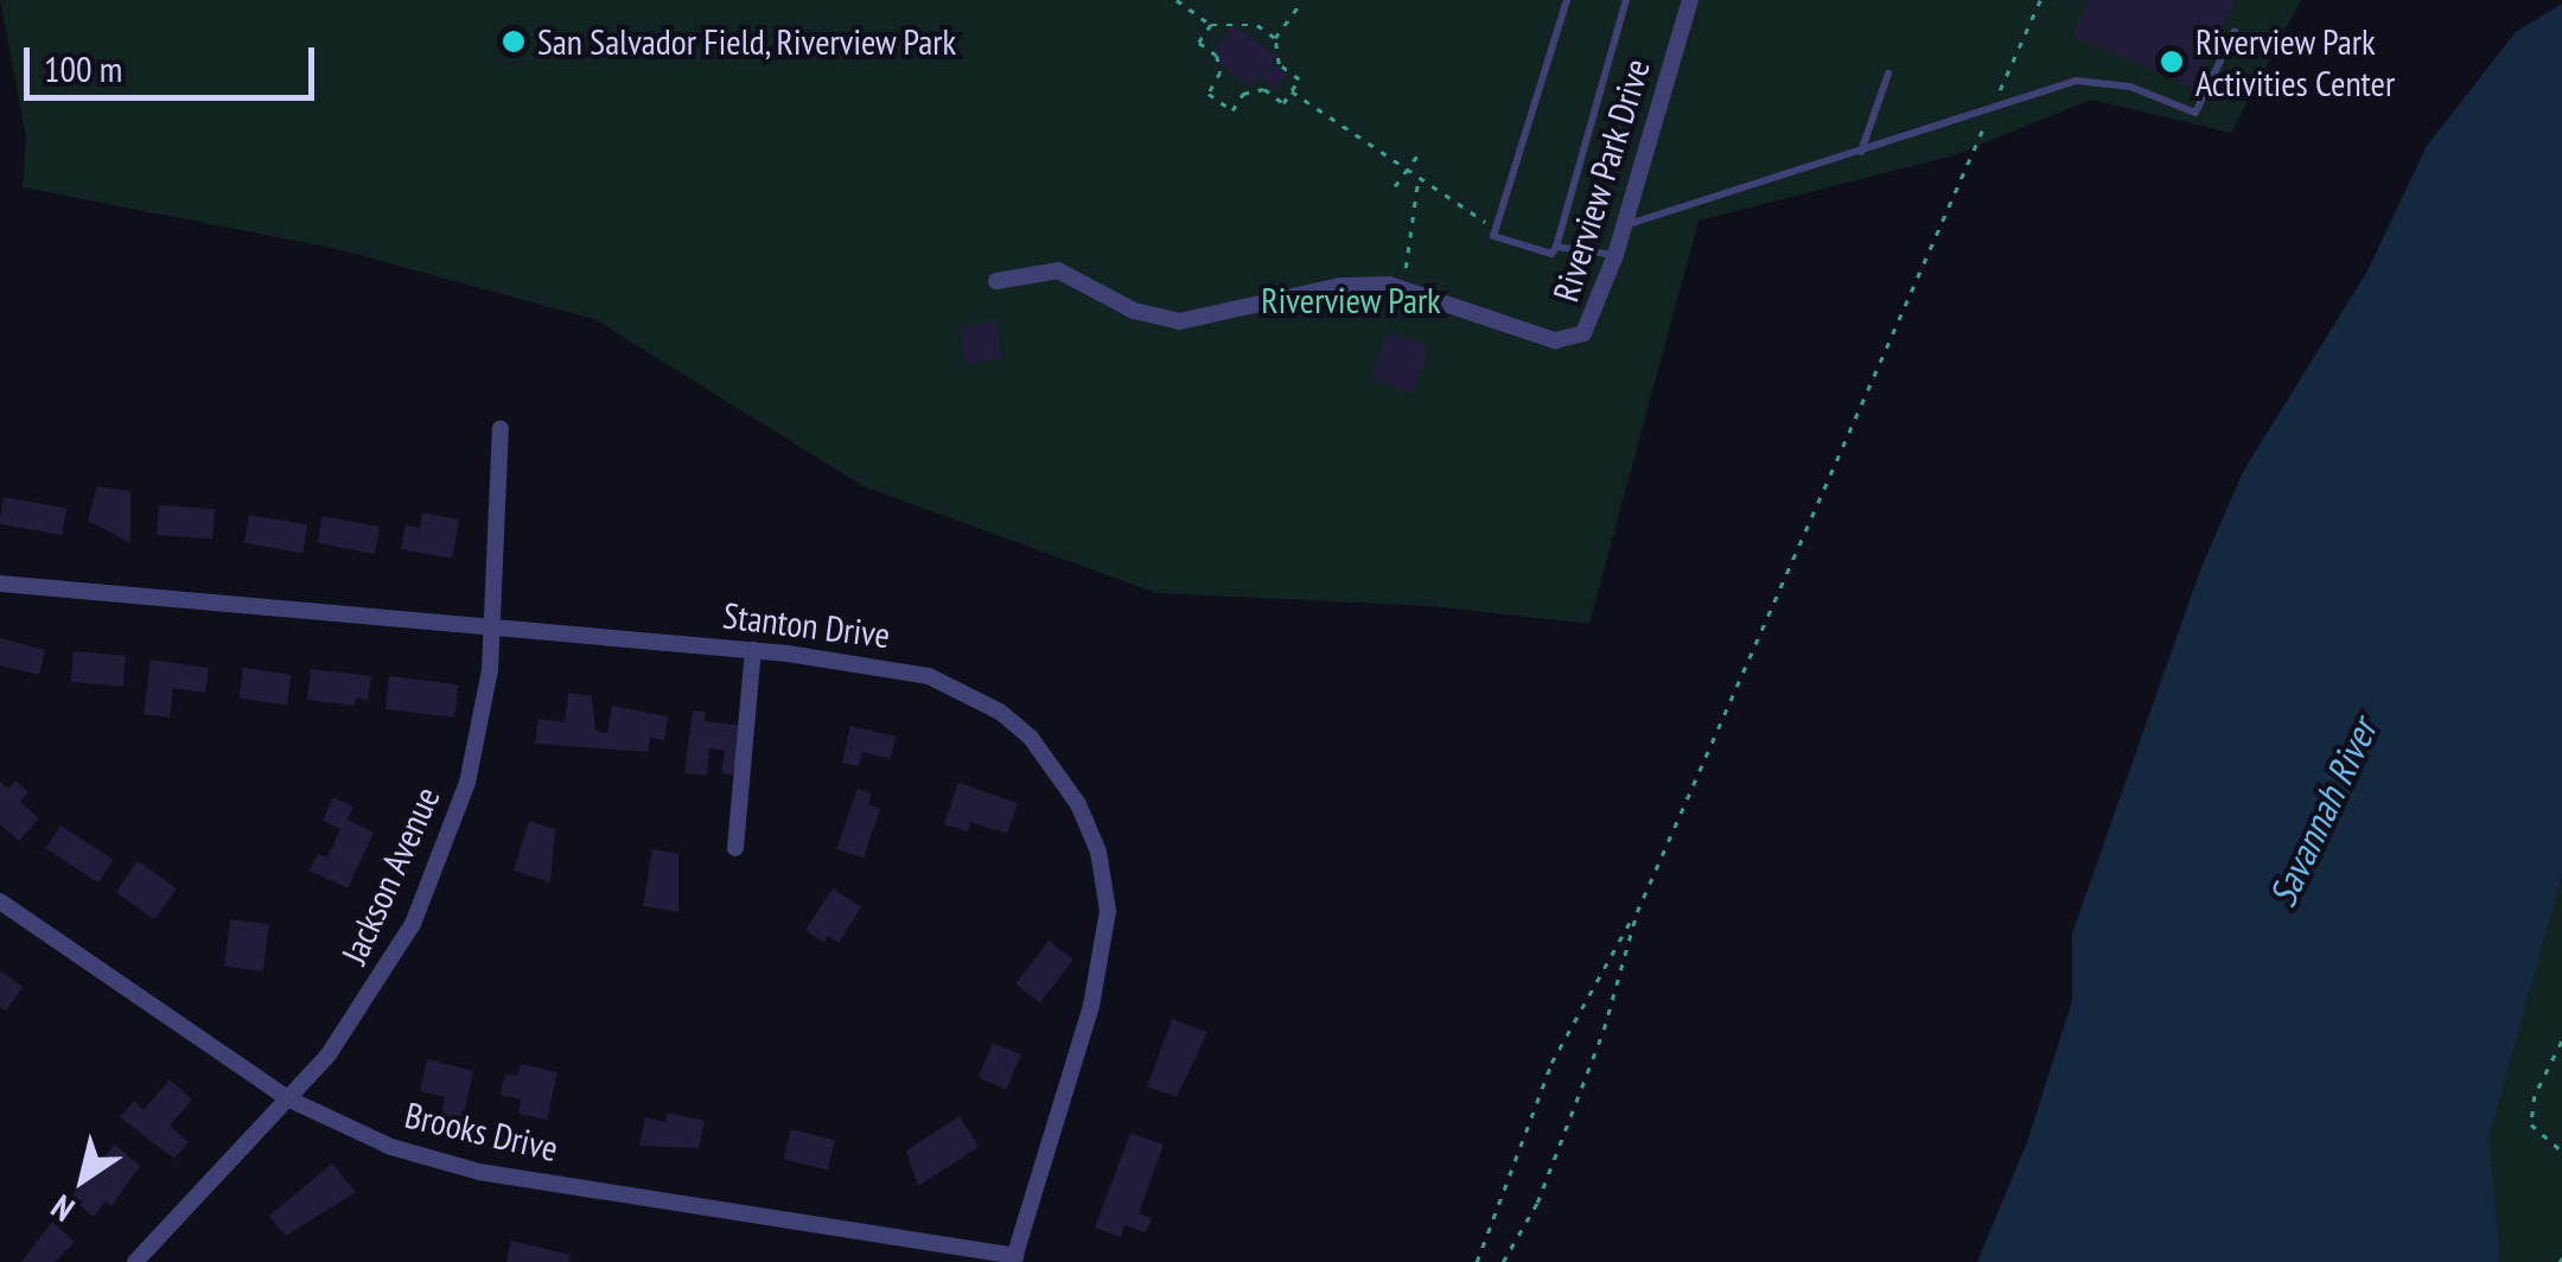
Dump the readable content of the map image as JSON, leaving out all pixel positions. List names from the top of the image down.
{
  "streets": {
    "street": [
      "Riverview Park Drive",
      "Stanton Drive",
      "Jackson Avenue",
      "Brooks Drive"
    ]
  },
  "crossings": [
    ["Stanton Drive", "Jackson Avenue"],
    ["Stanton Drive", "Brooks Drive"],
    ["Jackson Avenue", "Brooks Drive"]
  ],
  "water": ["Savannah River"],
  "parks": ["Riverview Park"],
  "places": ["San Salvador Field, Riverview Park", "Riverview Park Activities Center"],
  "scale_bar": "100 m",
  "north": "bottom left"
}
